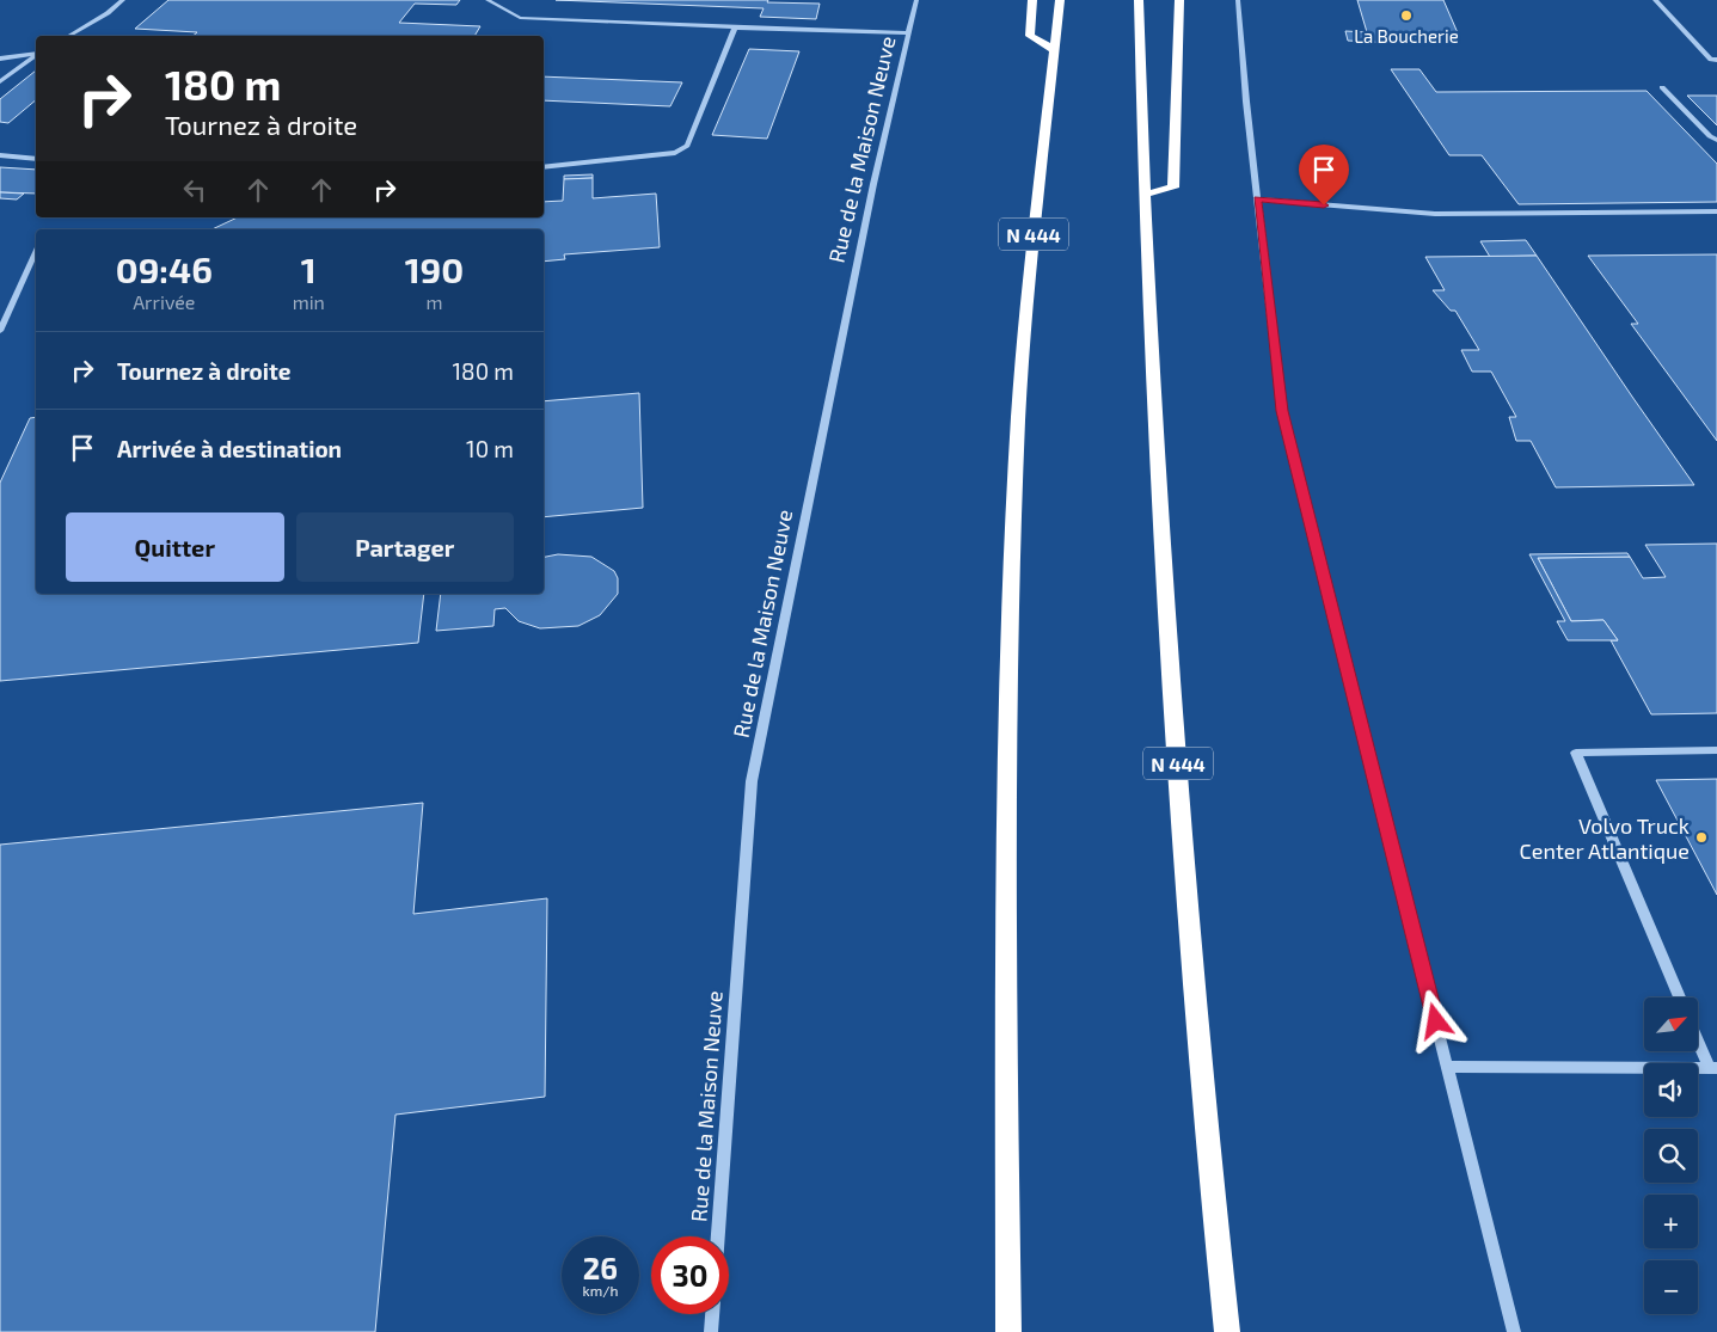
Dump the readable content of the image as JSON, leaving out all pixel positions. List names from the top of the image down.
{
  "streets": {
    "highway": ["N 444"],
    "street": ["Rue de la Maison Neuve"]
  },
  "places": ["La Boucherie", "Volvo Truck Center Atlantique"],
  "north": "top right",
  "page": {
    "turn": ["180 m", "Tournez à droite"],
    "eta": [
      "09:46",
      "Arrivée",
      "1",
      "min",
      "190",
      "m"
    ],
    "list": [
      {
        "name": "Tournez à droite",
        "value": "180 m"
      },
      {
        "name": "Arrivée à destination",
        "value": "10 m"
      }
    ],
    "buttons": ["Quitter", "Partager"],
    "map_buttons": ["+", "−"],
    "speed": "26 km/h",
    "limit": "30"
  }
}
